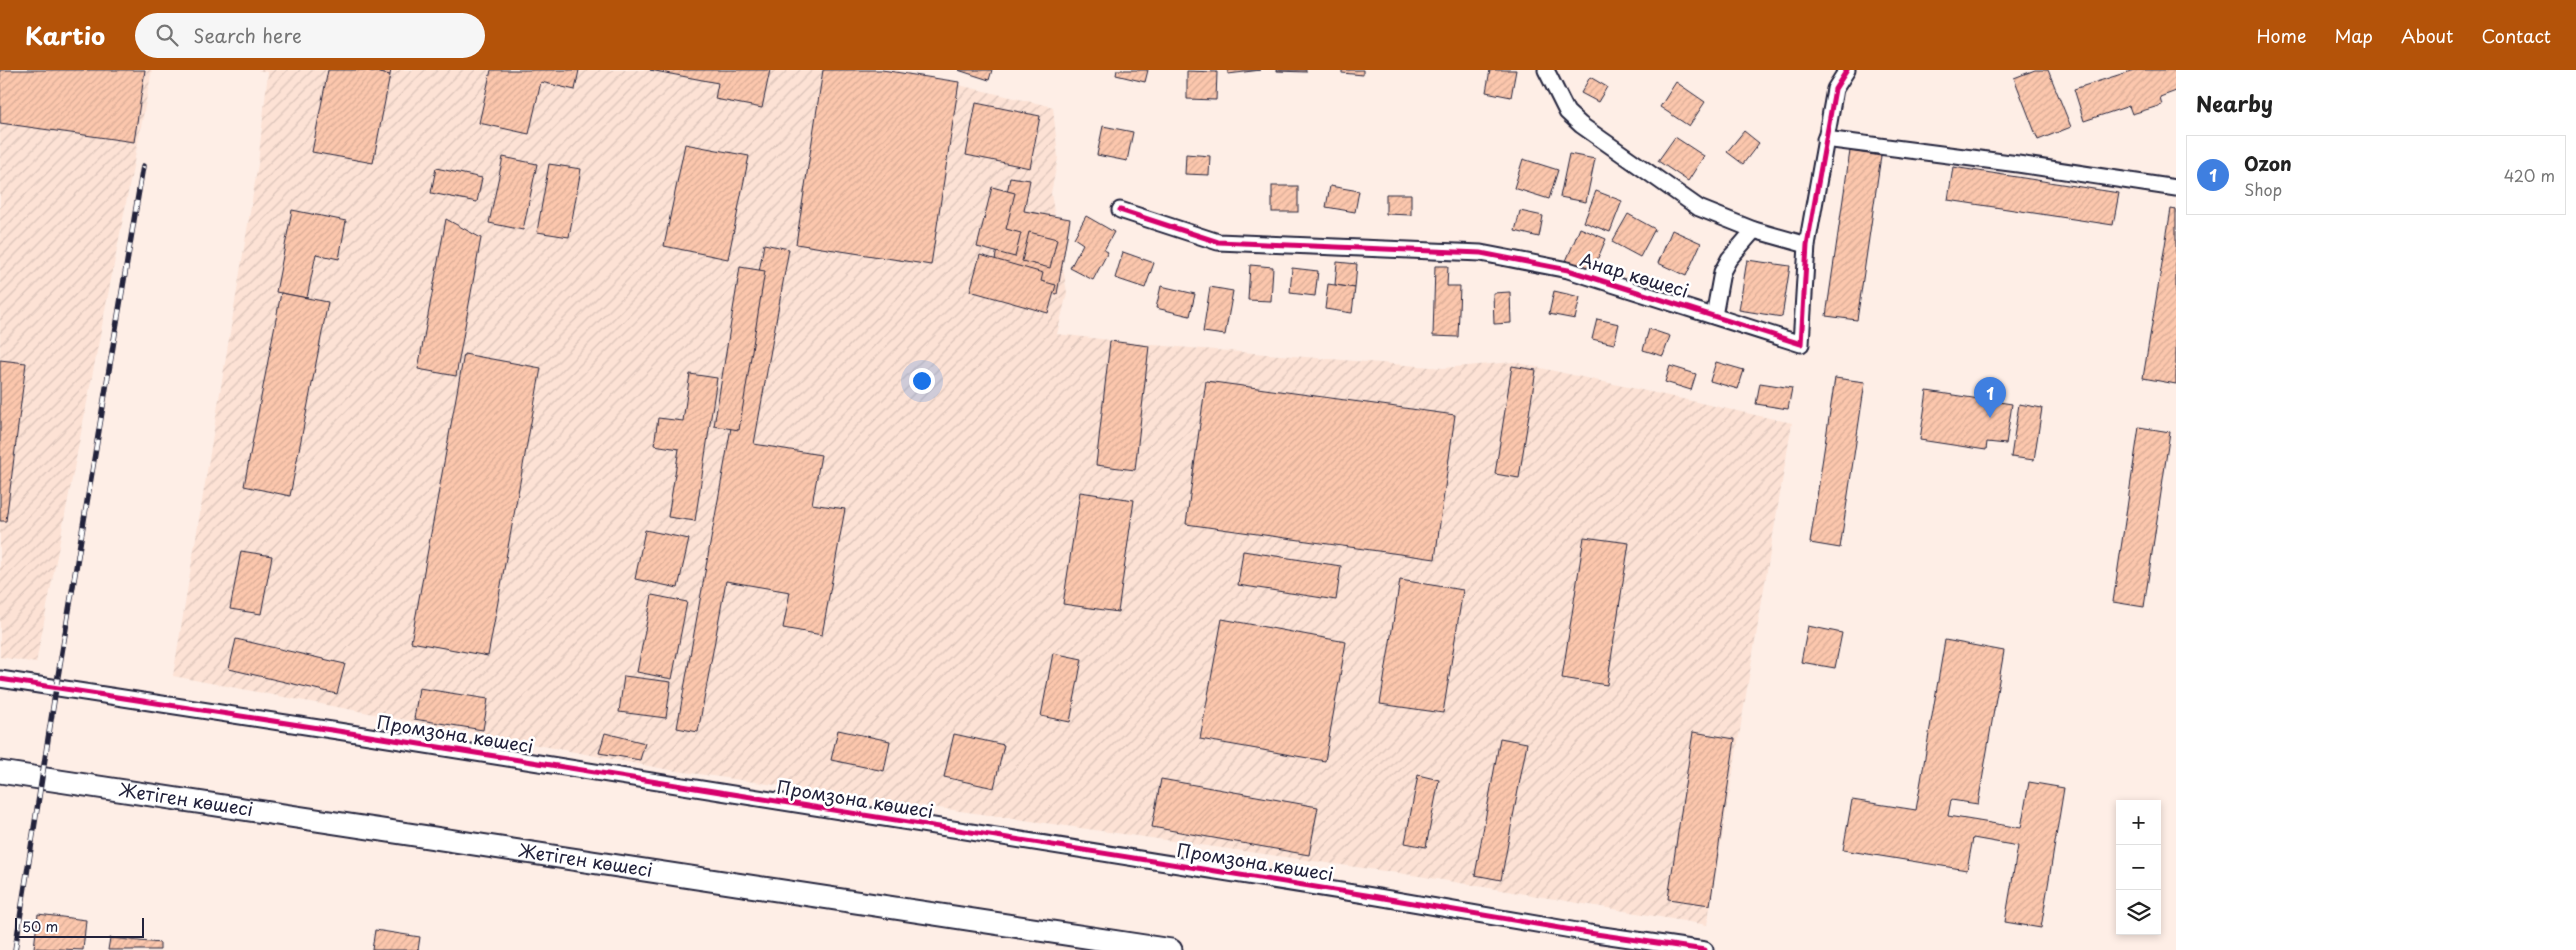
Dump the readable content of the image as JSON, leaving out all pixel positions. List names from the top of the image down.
{
  "streets": {
    "street": ["Анар көшесі", "Промзона көшесі", "Жетіген көшесі"]
  },
  "scale_bar": "50 m",
  "page": {
    "header": "Kartio",
    "search": "Search here",
    "nav": [
      "Home",
      "Map",
      "About",
      "Contact"
    ],
    "heading": "Nearby",
    "list": [
      {
        "mark": "1",
        "name": "Ozon",
        "note": "Shop",
        "value": "420 m"
      }
    ],
    "pins": "1",
    "map_buttons": ["+", "−"],
    "scale": "50 m"
  }
}
